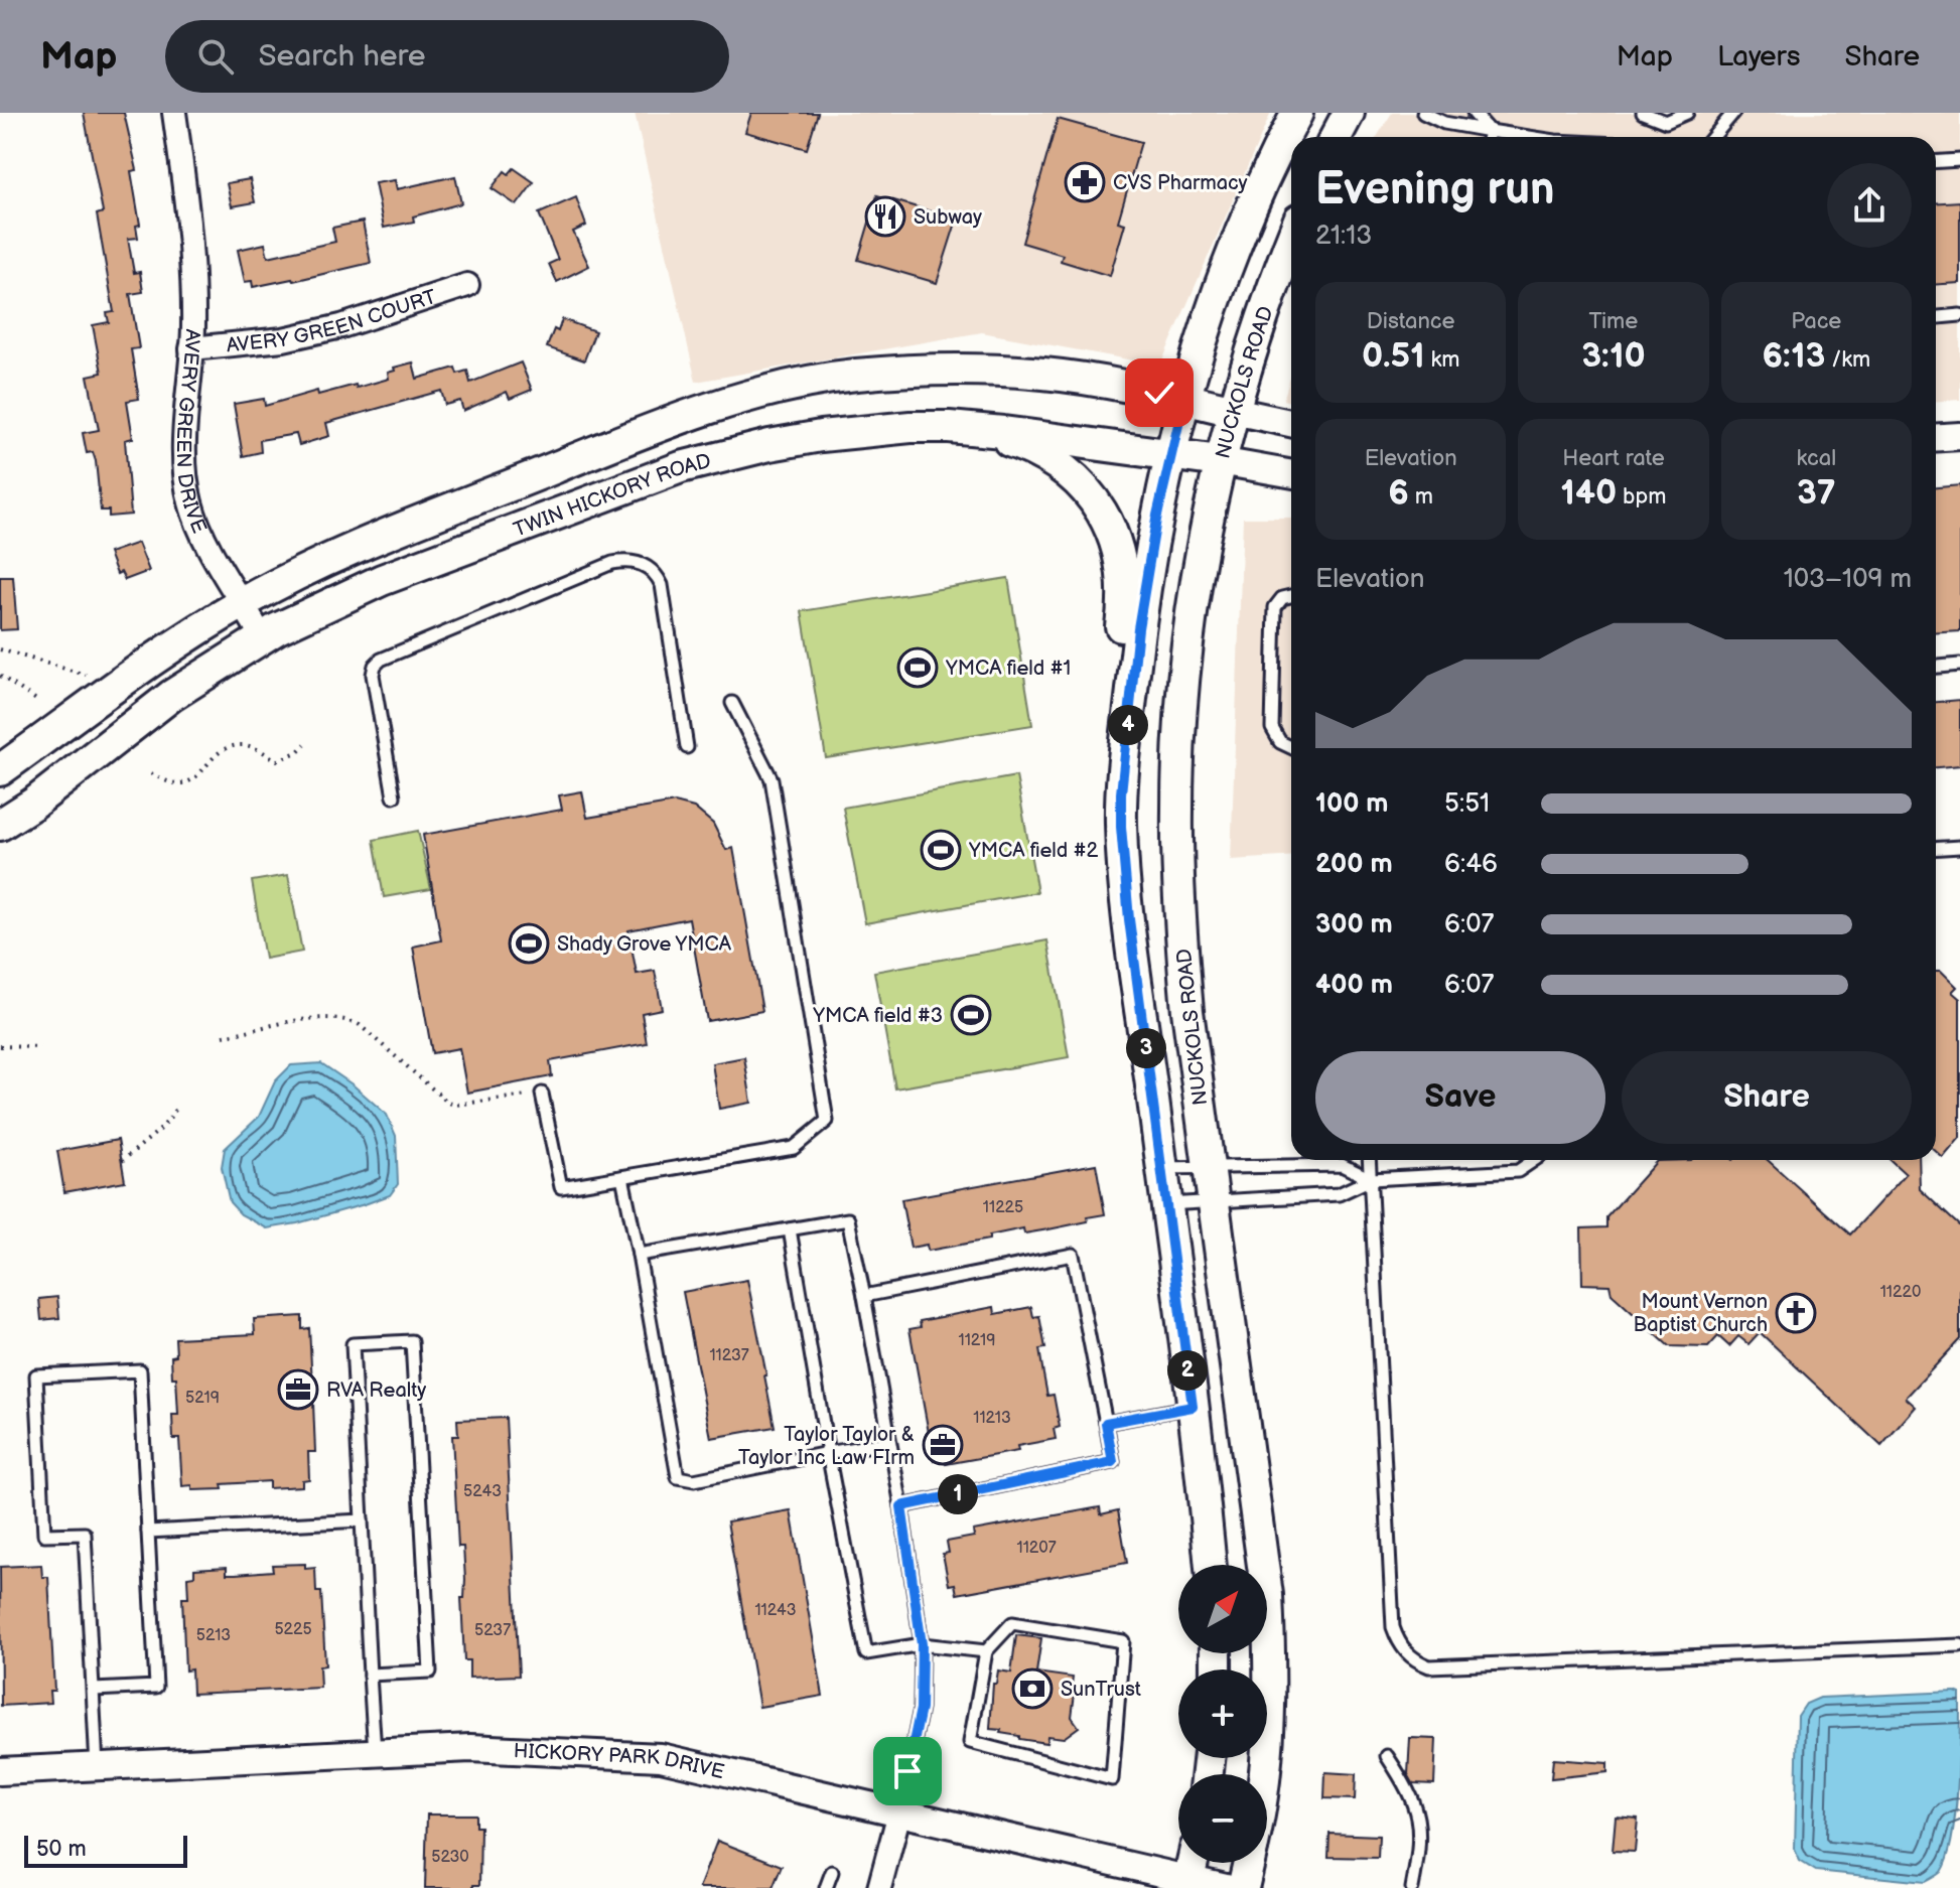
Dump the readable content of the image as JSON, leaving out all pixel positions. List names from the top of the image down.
{
  "streets": {
    "main road": ["NUCKOLS ROAD", "TWIN HICKORY ROAD"],
    "street": ["AVERY GREEN COURT", "AVERY GREEN DRIVE", "HICKORY PARK DRIVE"]
  },
  "crossings": [
    ["AVERY GREEN COURT", "AVERY GREEN DRIVE"],
    ["NUCKOLS ROAD", "TWIN HICKORY ROAD"],
    ["AVERY GREEN DRIVE", "TWIN HICKORY ROAD"]
  ],
  "places": {
    "pharmacy": ["CVS Pharmacy"],
    "restaurant": ["Subway"],
    "sports": [
      "YMCA field #1",
      "YMCA field #2",
      "Shady Grove YMCA",
      "YMCA field #3"
    ],
    "church": ["Mount Vernon Baptist Church"],
    "office": ["RVA Realty", "Taylor Taylor & Taylor Inc Law FIrm"],
    "bank": ["SunTrust"]
  },
  "house_numbers": [
    "11225",
    "11220",
    "11219",
    "11237",
    "5219",
    "11213",
    "5243",
    "11207",
    "11243",
    "5225",
    "5237",
    "5213",
    "5230"
  ],
  "scale_bar": "50 m",
  "north": "top right",
  "page": {
    "header": "Map",
    "search": "Search here",
    "nav": ["Map", "Layers", "Share"],
    "heading": ["Evening run", "21:13"],
    "stats": [
      ["Distance", "0.51 km"],
      ["Time", "3:10"],
      ["Pace", "6:13 /km"],
      ["Elevation", "6 m"],
      ["Heart rate", "140 bpm"],
      ["kcal", "37"]
    ],
    "chart": ["Elevation", "103–109 m"],
    "pins": [
      "4",
      "3",
      "2",
      "1"
    ],
    "list": [
      {
        "name": "100 m",
        "note": "5:51"
      },
      {
        "name": "200 m",
        "note": "6:46"
      },
      {
        "name": "300 m",
        "note": "6:07"
      },
      {
        "name": "400 m",
        "note": "6:07"
      }
    ],
    "buttons": ["Save", "Share"],
    "map_buttons": ["+", "−"],
    "scale": "50 m"
  }
}
